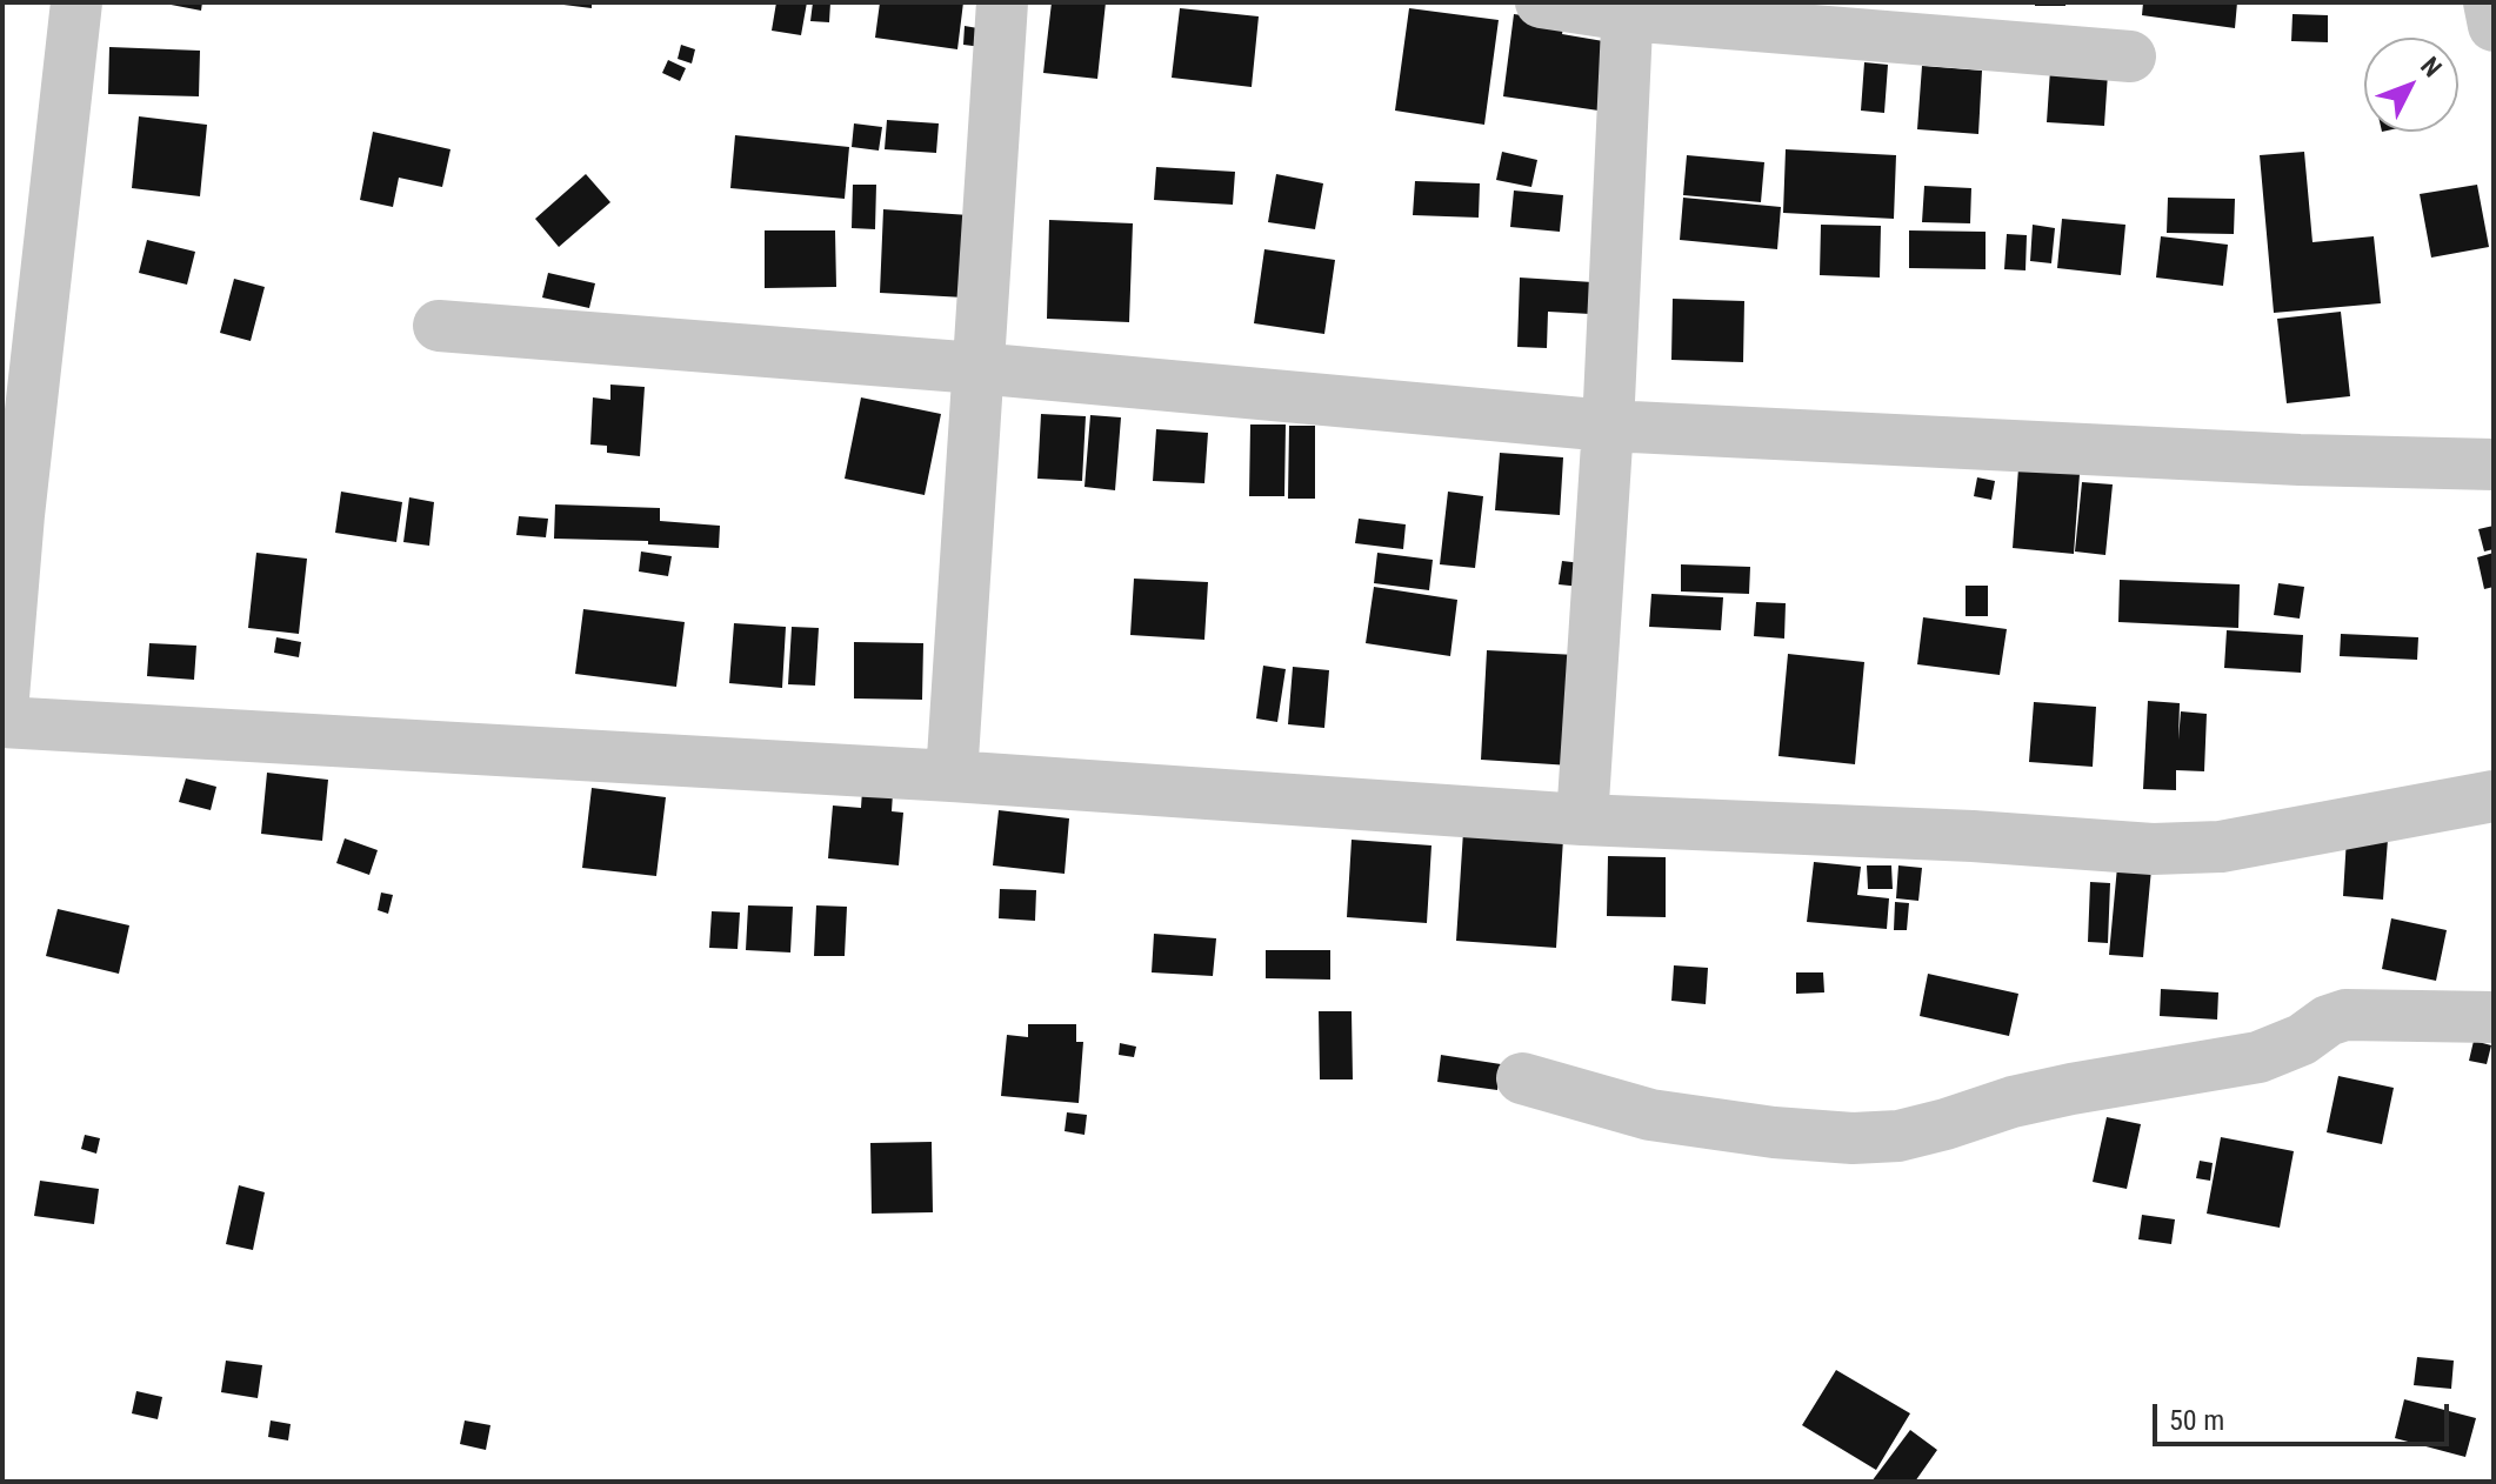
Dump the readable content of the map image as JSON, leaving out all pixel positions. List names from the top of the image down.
{
  "scale_bar": "50 m",
  "north": "top right"
}
